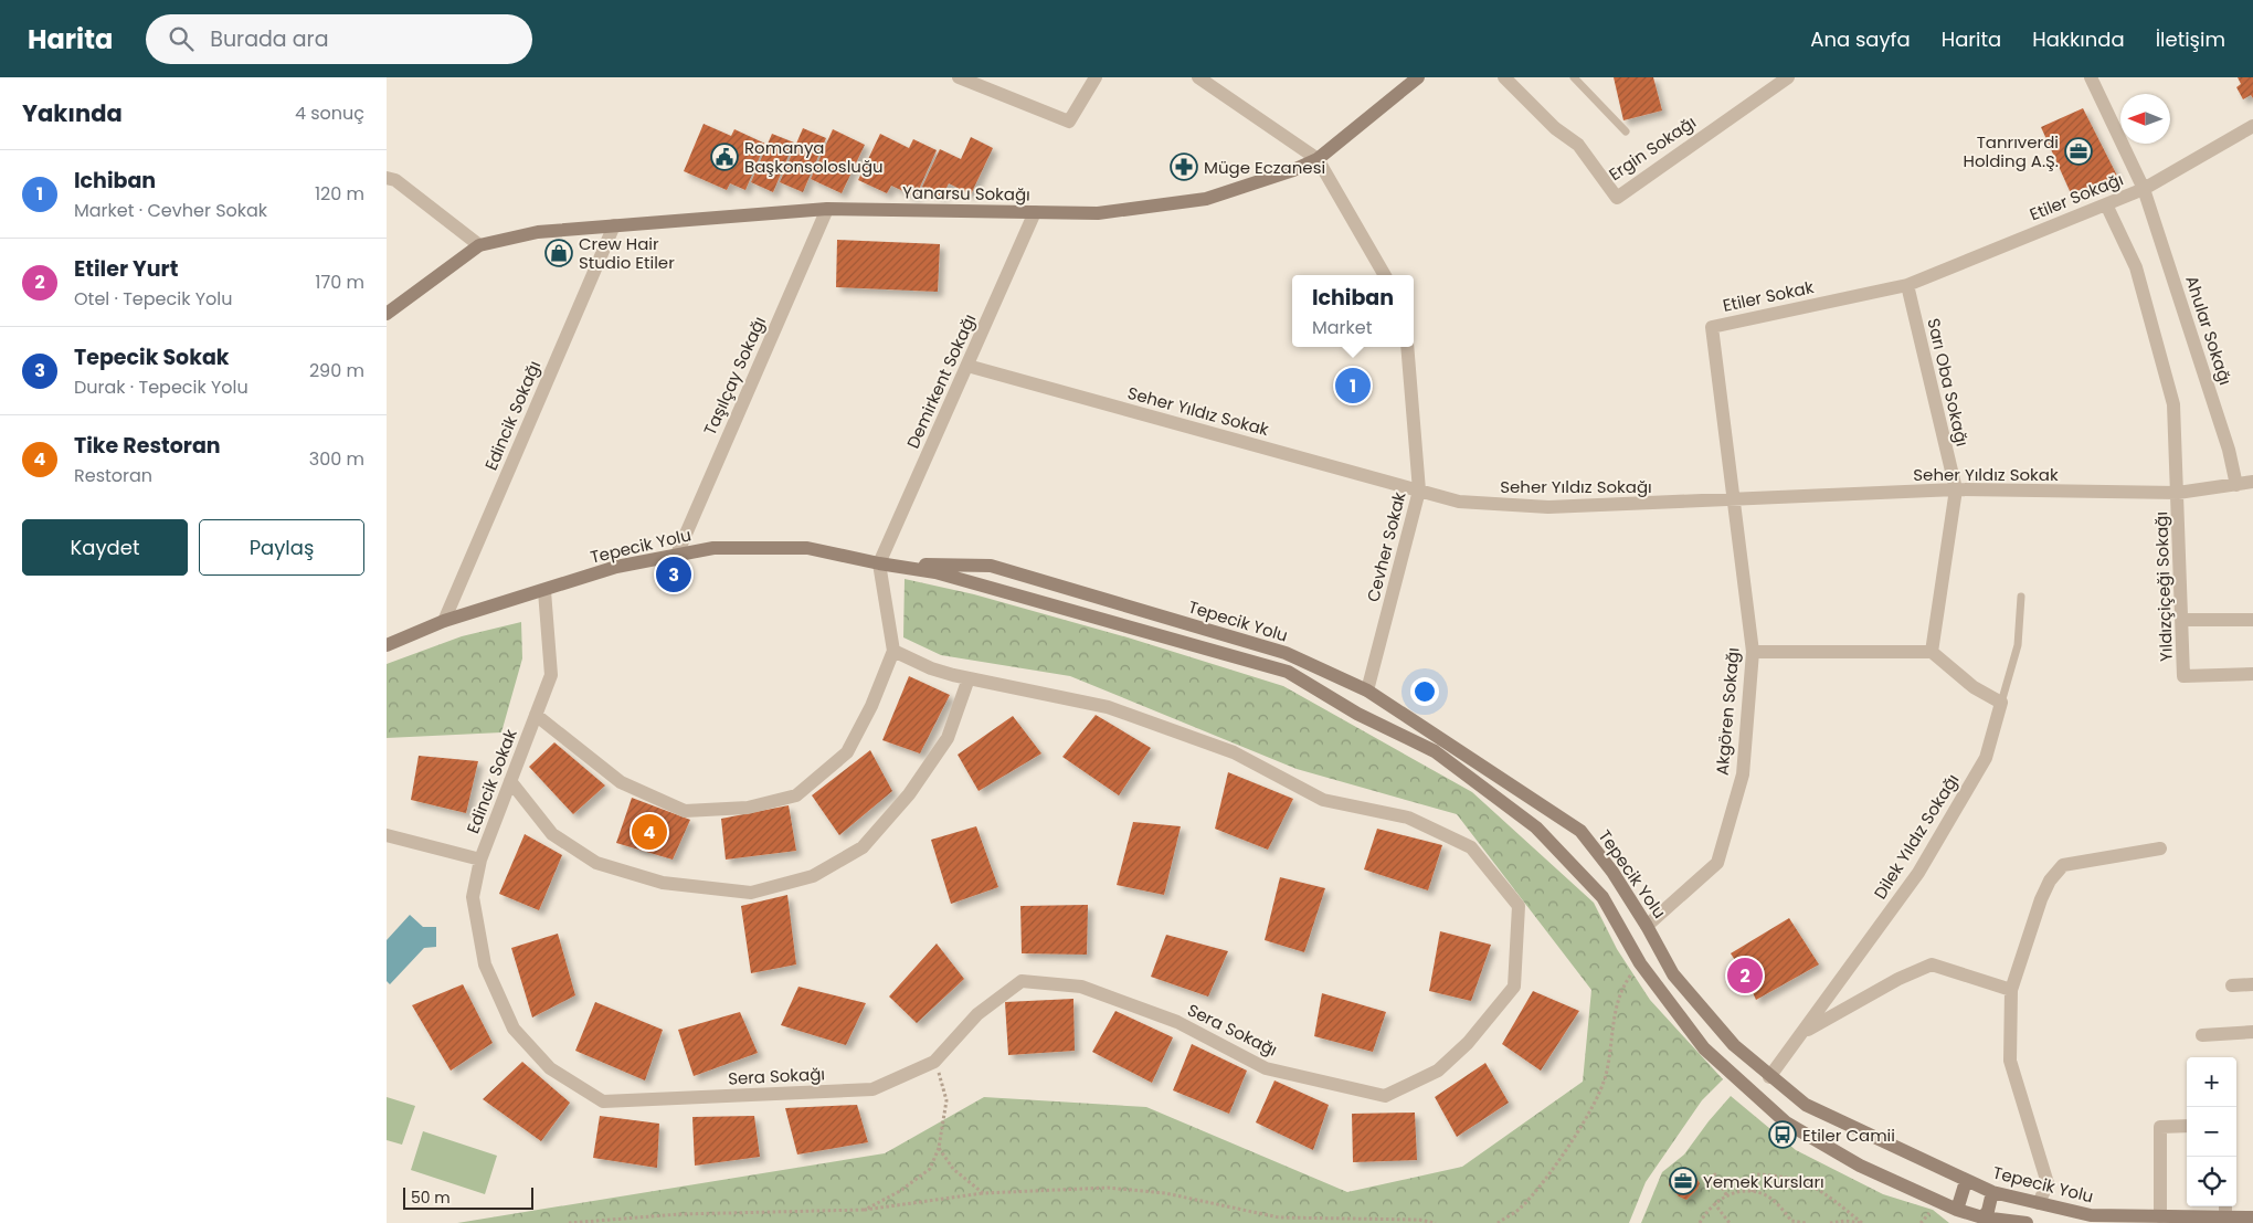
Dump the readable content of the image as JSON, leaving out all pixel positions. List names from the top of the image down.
{
  "streets": {
    "main road": ["Yanarsu Sokağı", "Tepecik Yolu"],
    "street": [
      "Ergin Sokağı",
      "Etiler Sokağı",
      "Etiler Sokak",
      "Ahular Sokağı",
      "Taşılçay Sokağı",
      "Demirkent Sokağı",
      "Sarı Oba Sokağı",
      "Seher Yıldız Sokak",
      "Edincik Sokağı",
      "Seher Yıldız Sokağı",
      "Cevher Sokak",
      "Yıldızçiçeği Sokağı",
      "Akgören Sokağı",
      "Edincik Sokak",
      "Dilek Yıldız Sokağı",
      "Sera Sokağı"
    ]
  },
  "crossings": [
    ["Yanarsu Sokağı", "Taşılçay Sokağı"],
    ["Yanarsu Sokağı", "Demirkent Sokağı"],
    ["Yanarsu Sokağı", "Edincik Sokağı"],
    ["Etiler Sokağı", "Etiler Sokak"],
    ["Etiler Sokağı", "Ahular Sokağı"],
    ["Etiler Sokağı", "Sarı Oba Sokağı"],
    ["Etiler Sokak", "Sarı Oba Sokağı"],
    ["Etiler Sokak", "Seher Yıldız Sokak"],
    ["Etiler Sokak", "Seher Yıldız Sokağı"],
    ["Etiler Sokak", "Akgören Sokağı"],
    ["Ahular Sokağı", "Seher Yıldız Sokak"],
    ["Taşılçay Sokağı", "Tepecik Yolu"],
    ["Demirkent Sokağı", "Seher Yıldız Sokak"],
    ["Demirkent Sokağı", "Tepecik Yolu"],
    ["Sarı Oba Sokağı", "Seher Yıldız Sokak"],
    ["Seher Yıldız Sokak", "Seher Yıldız Sokağı"],
    ["Seher Yıldız Sokak", "Cevher Sokak"],
    ["Seher Yıldız Sokak", "Yıldızçiçeği Sokağı"],
    ["Seher Yıldız Sokak", "Akgören Sokağı"],
    ["Edincik Sokağı", "Tepecik Yolu"],
    ["Seher Yıldız Sokağı", "Cevher Sokak"],
    ["Seher Yıldız Sokağı", "Akgören Sokağı"],
    ["Tepecik Yolu", "Cevher Sokak"],
    ["Tepecik Yolu", "Akgören Sokağı"],
    ["Tepecik Yolu", "Dilek Yıldız Sokağı"],
    ["Edincik Sokak", "Sera Sokağı"]
  ],
  "places": {
    "office": ["Tanrıverdi Holding A.Ş.", "Yemek Kursları"],
    "public building": ["Romanya Başkonsolosluğu"],
    "pharmacy": ["Müge Eczanesi"],
    "shop": ["Crew Hair Studio Etiler"],
    "bus stop": ["Etiler Camii"]
  },
  "scale_bar": "50 m",
  "north": "left",
  "page": {
    "header": "Harita",
    "search": "Burada ara",
    "nav": [
      "Ana sayfa",
      "Harita",
      "Hakkında",
      "İletişim"
    ],
    "heading": ["Yakında", "4 sonuç"],
    "list": [
      {
        "mark": "1",
        "name": "Ichiban",
        "note": "Market · Cevher Sokak",
        "value": "120 m"
      },
      {
        "mark": "2",
        "name": "Etiler Yurt",
        "note": "Otel · Tepecik Yolu",
        "value": "170 m"
      },
      {
        "mark": "3",
        "name": "Tepecik Sokak",
        "note": "Durak · Tepecik Yolu",
        "value": "290 m"
      },
      {
        "mark": "4",
        "name": "Tike Restoran",
        "note": "Restoran",
        "value": "300 m"
      }
    ],
    "popup": ["Ichiban", "Market"],
    "pins": [
      "1",
      "3",
      "4",
      "2"
    ],
    "buttons": ["Kaydet", "Paylaş"],
    "map_buttons": ["+", "−"],
    "scale": "50 m"
  }
}
